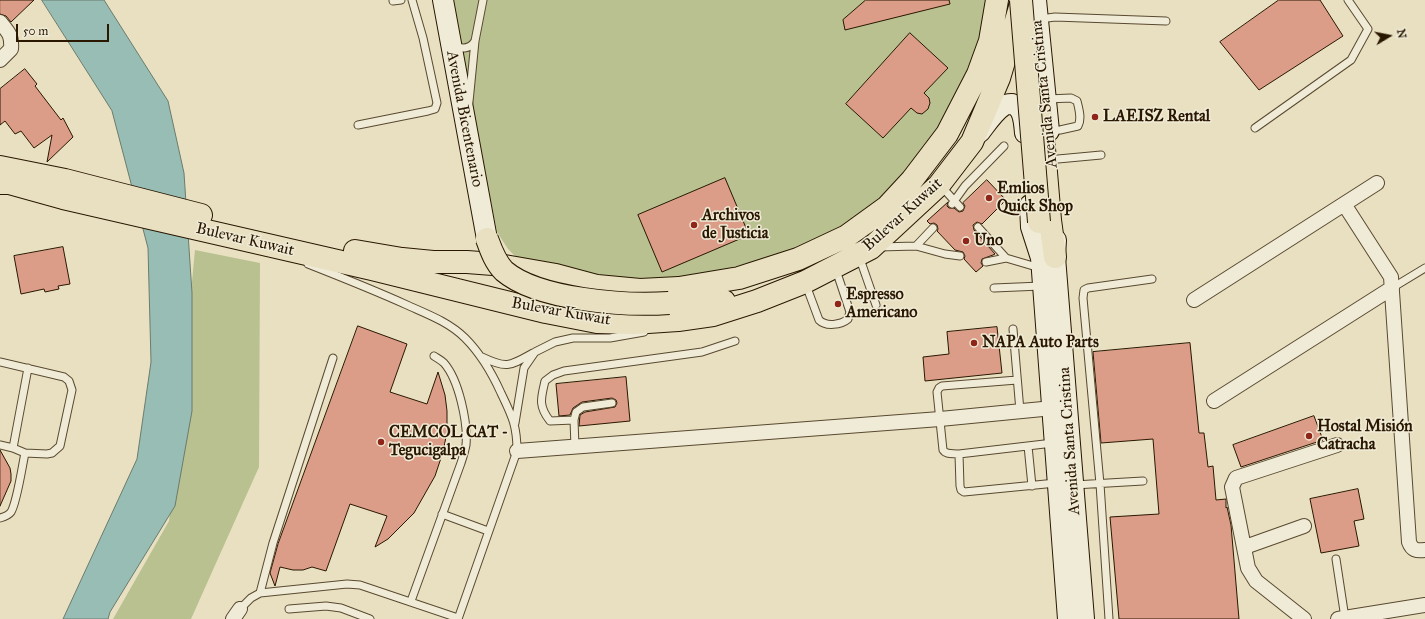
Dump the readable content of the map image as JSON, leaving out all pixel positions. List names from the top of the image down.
{
  "streets": {
    "main road": ["Bulevar Kuwait"],
    "street": ["Avenida Santa Cristina", "Avenida Bicentenario"]
  },
  "crossings": [
    ["Avenida Santa Cristina", "Bulevar Kuwait"]
  ],
  "places": [
    "LAEISZ Rental",
    "Emlios Quick Shop",
    "Archivos de Justicia",
    "Uno",
    "Espresso Americano",
    "NAPA Auto Parts",
    "Hostal Misión Catracha",
    "CEMCOL CAT - Tegucigalpa"
  ],
  "scale_bar": "50 m",
  "north": "right"
}
